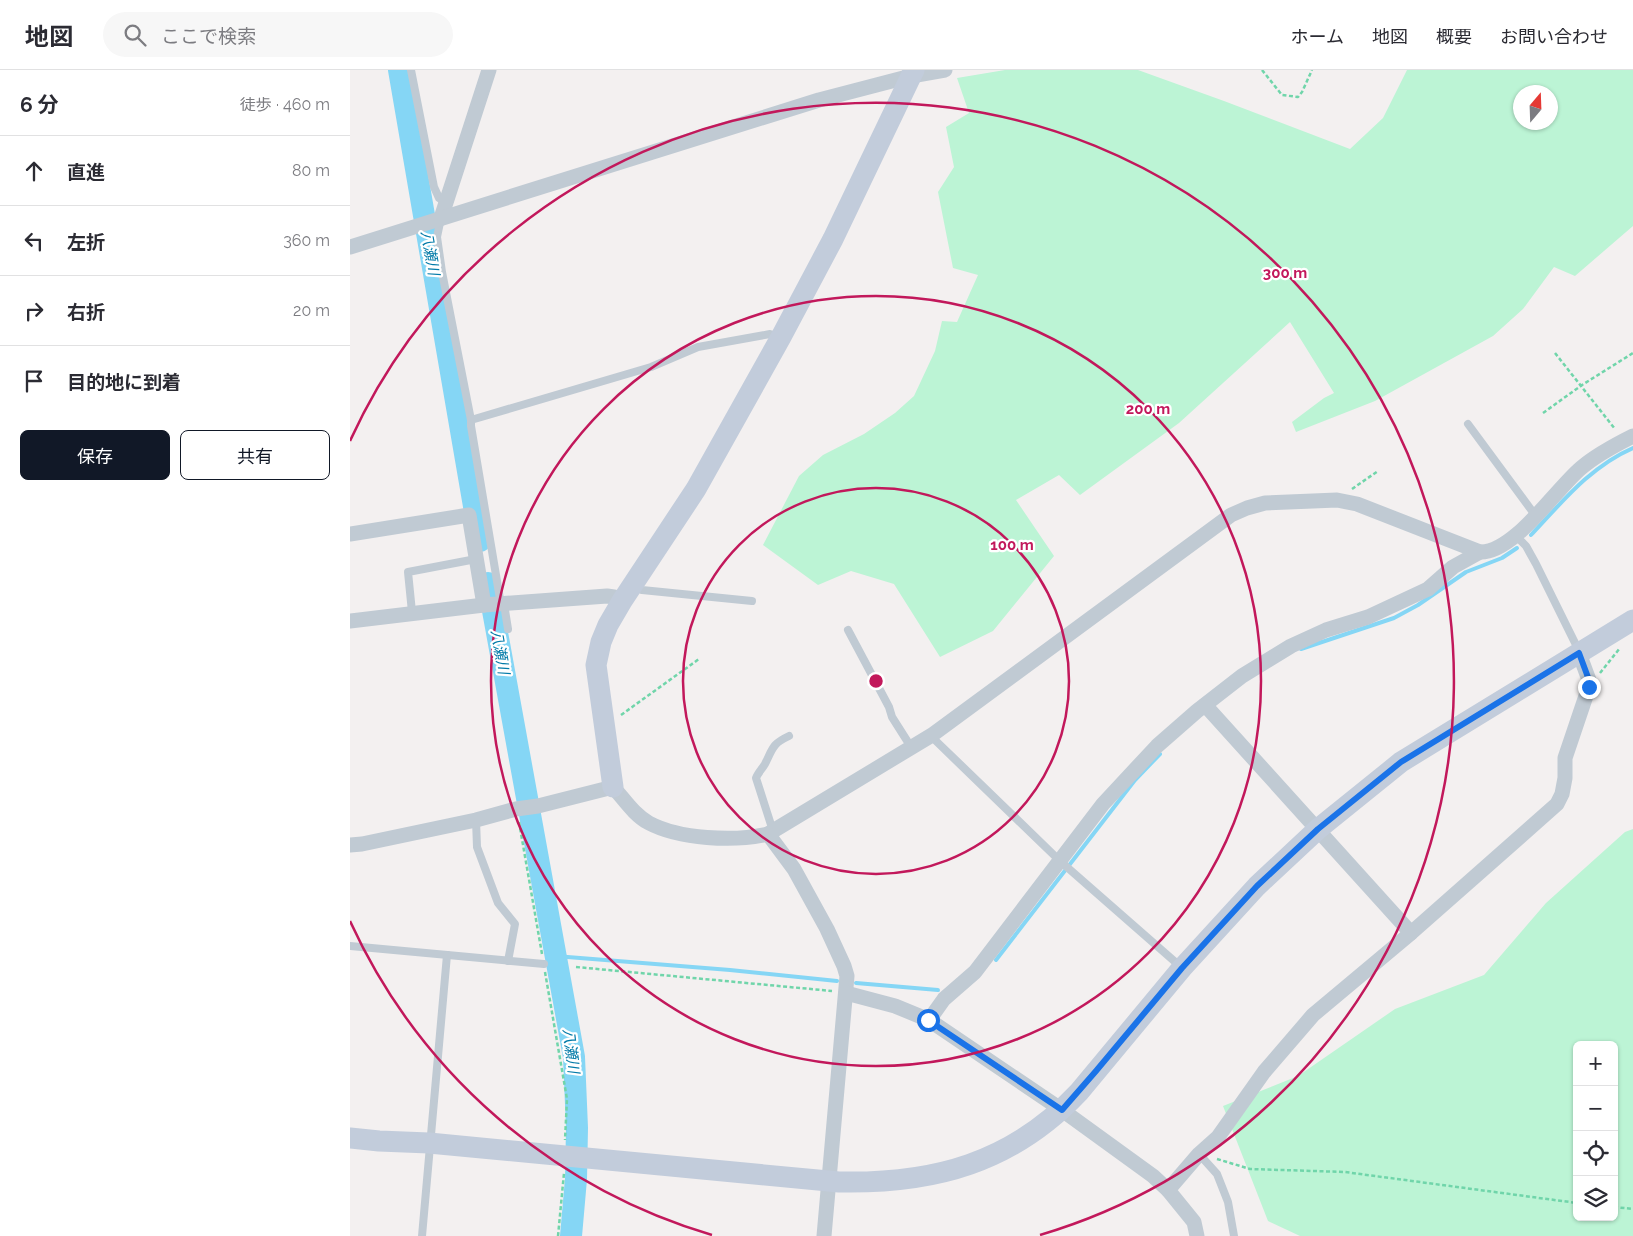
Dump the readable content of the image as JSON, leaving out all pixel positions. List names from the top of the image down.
{
  "water": ["八瀬川"],
  "north": "top",
  "page": {
    "header": "地図",
    "search": "ここで検索",
    "nav": [
      "ホーム",
      "地図",
      "概要",
      "お問い合わせ"
    ],
    "heading": ["6 分", "徒歩 · 460 m"],
    "list": [
      ["直進", "80 m"],
      ["左折", "360 m"],
      ["右折", "20 m"],
      "目的地に到着"
    ],
    "buttons": ["保存", "共有"],
    "map_buttons": ["+", "−"]
  },
  "rings": ["300 m", "200 m", "100 m"]
}
